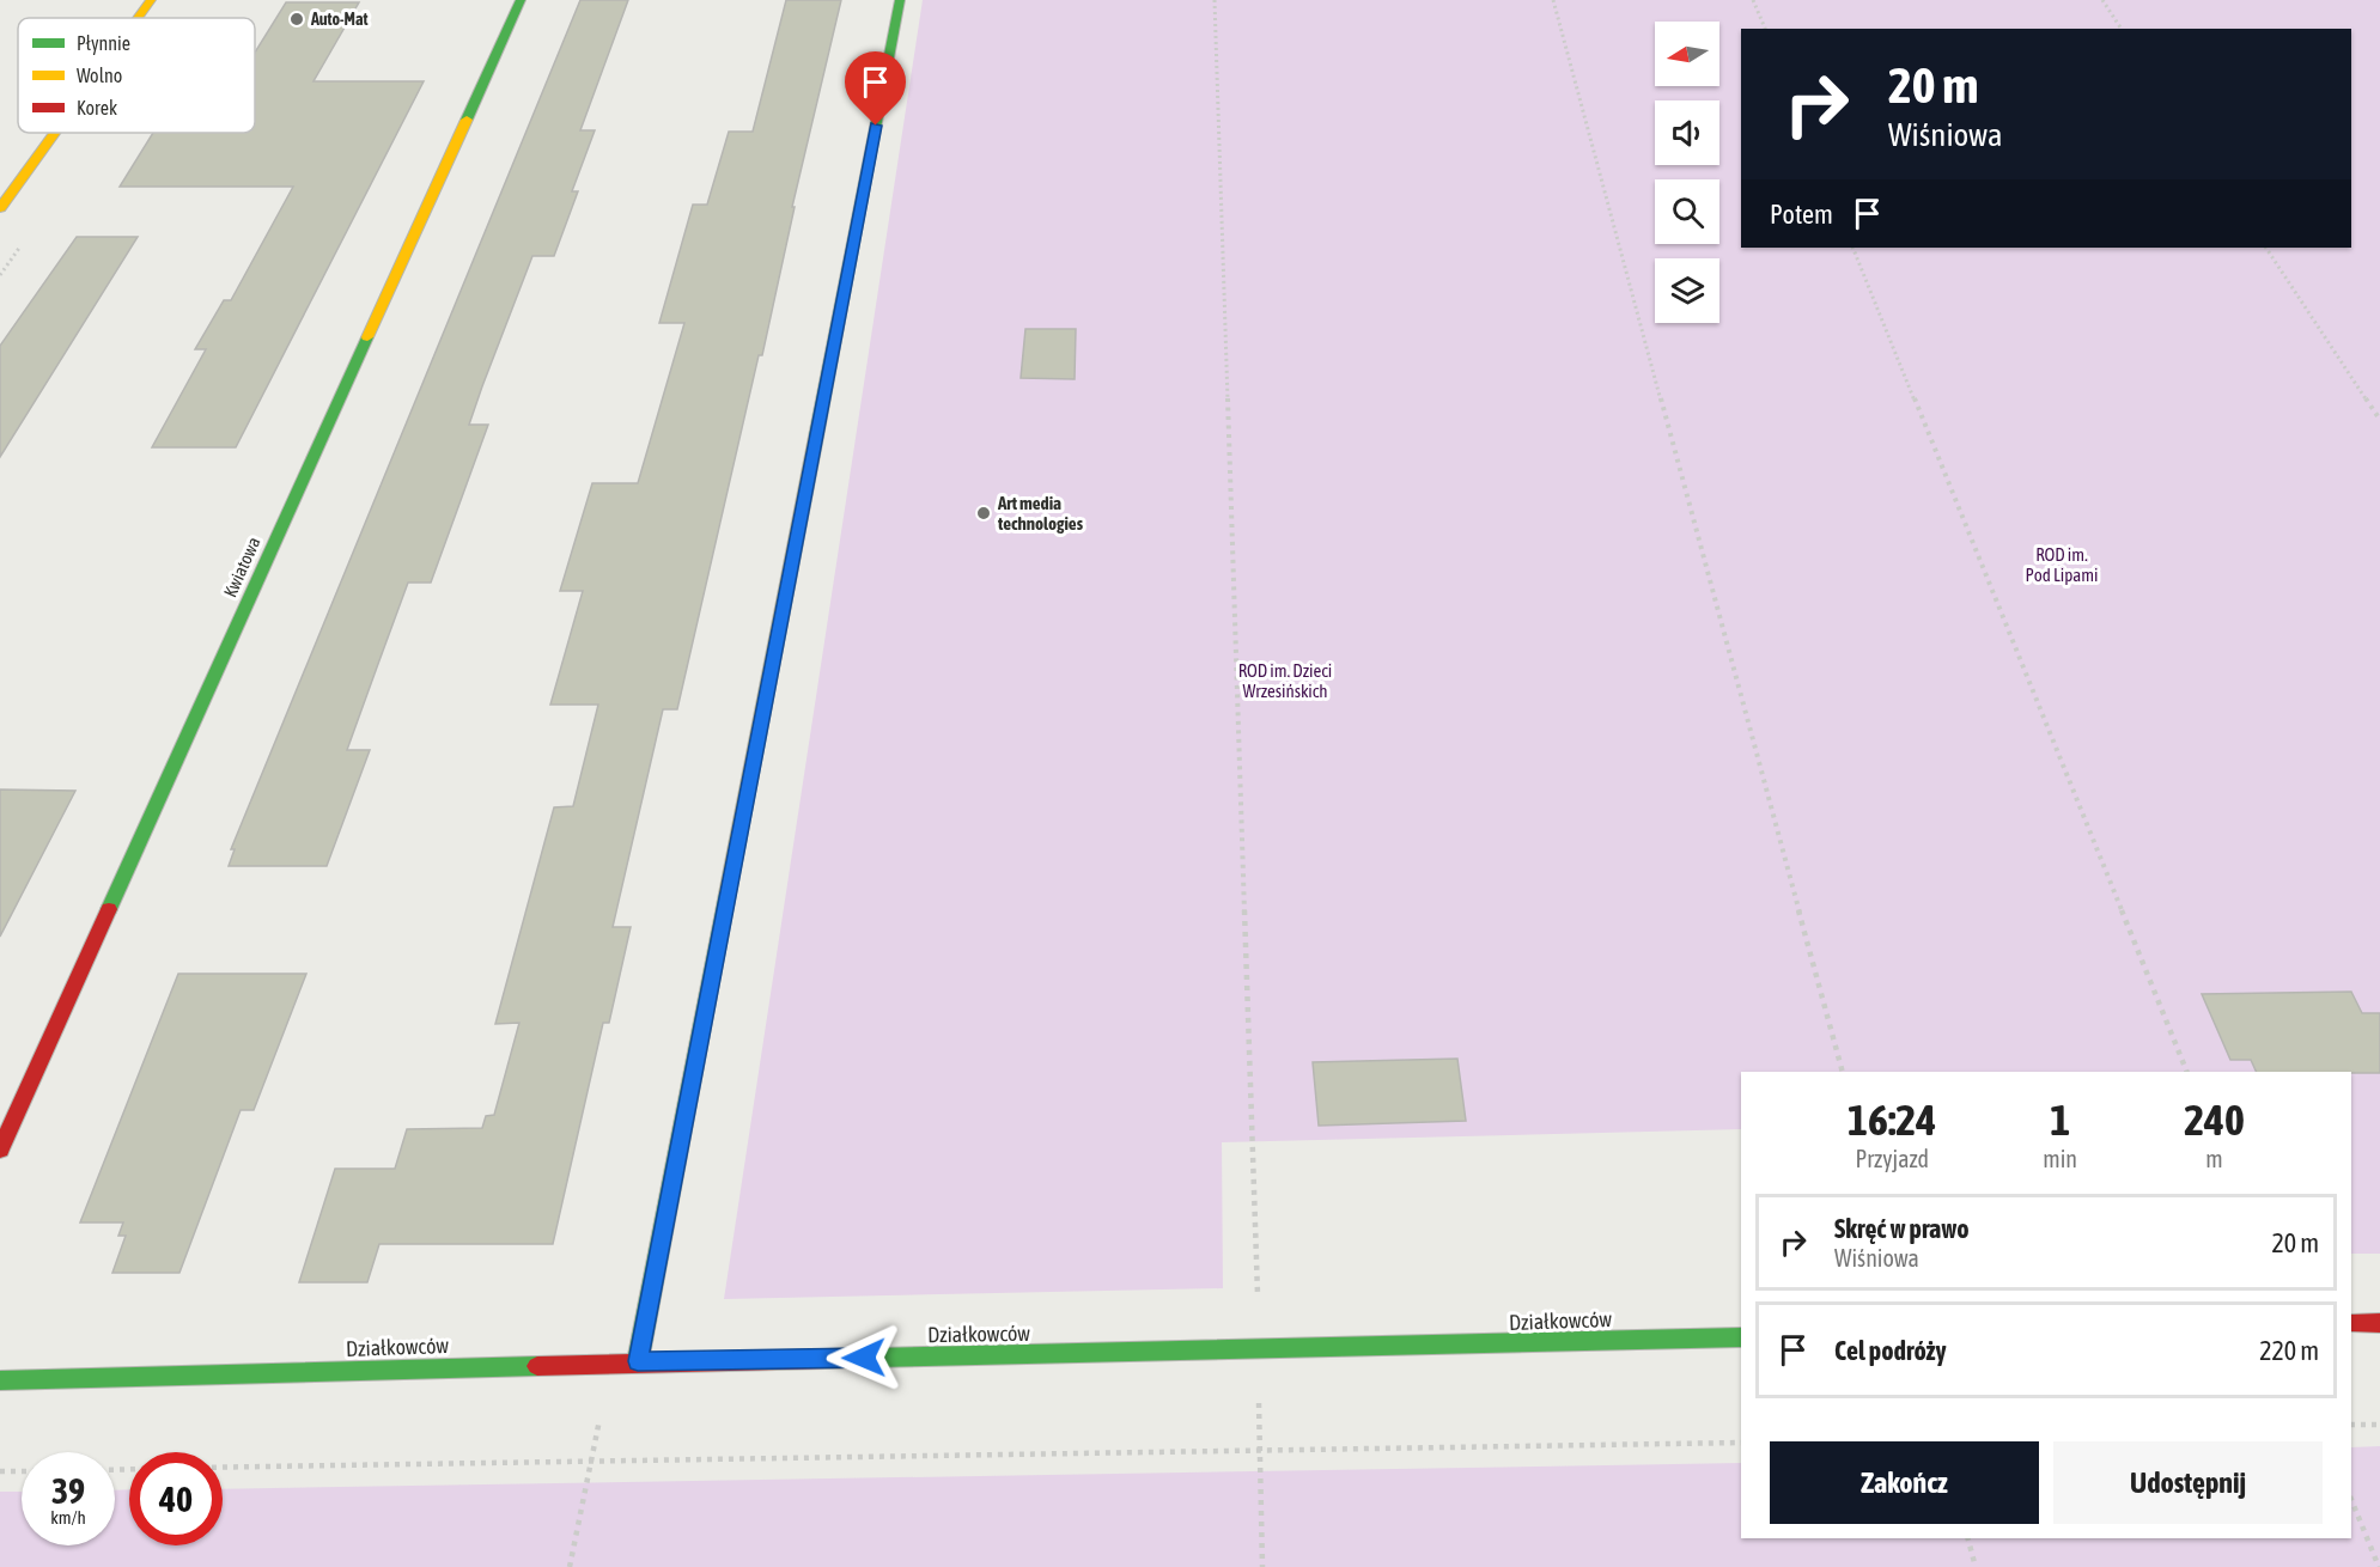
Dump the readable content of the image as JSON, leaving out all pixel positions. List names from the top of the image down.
{
  "streets": {
    "street": ["Kwiatowa", "Działkowców"]
  },
  "parks": ["ROD im. Pod Lipami", "ROD im. Dzieci Wrzesińskich"],
  "places": ["Auto-Mat", "Art media technologies"],
  "legend": ["Płynnie", "Wolno", "Korek"],
  "north": "left",
  "page": {
    "turn": ["20 m", "Wiśniowa"],
    "then": "Potem",
    "eta": [
      "16:24",
      "Przyjazd",
      "1",
      "min",
      "240",
      "m"
    ],
    "list": [
      {
        "name": "Skręć w prawo",
        "note": "Wiśniowa",
        "value": "20 m"
      },
      {
        "name": "Cel podróży",
        "value": "220 m"
      }
    ],
    "buttons": ["Zakończ", "Udostępnij"],
    "speed": "39 km/h",
    "limit": "40"
  }
}
